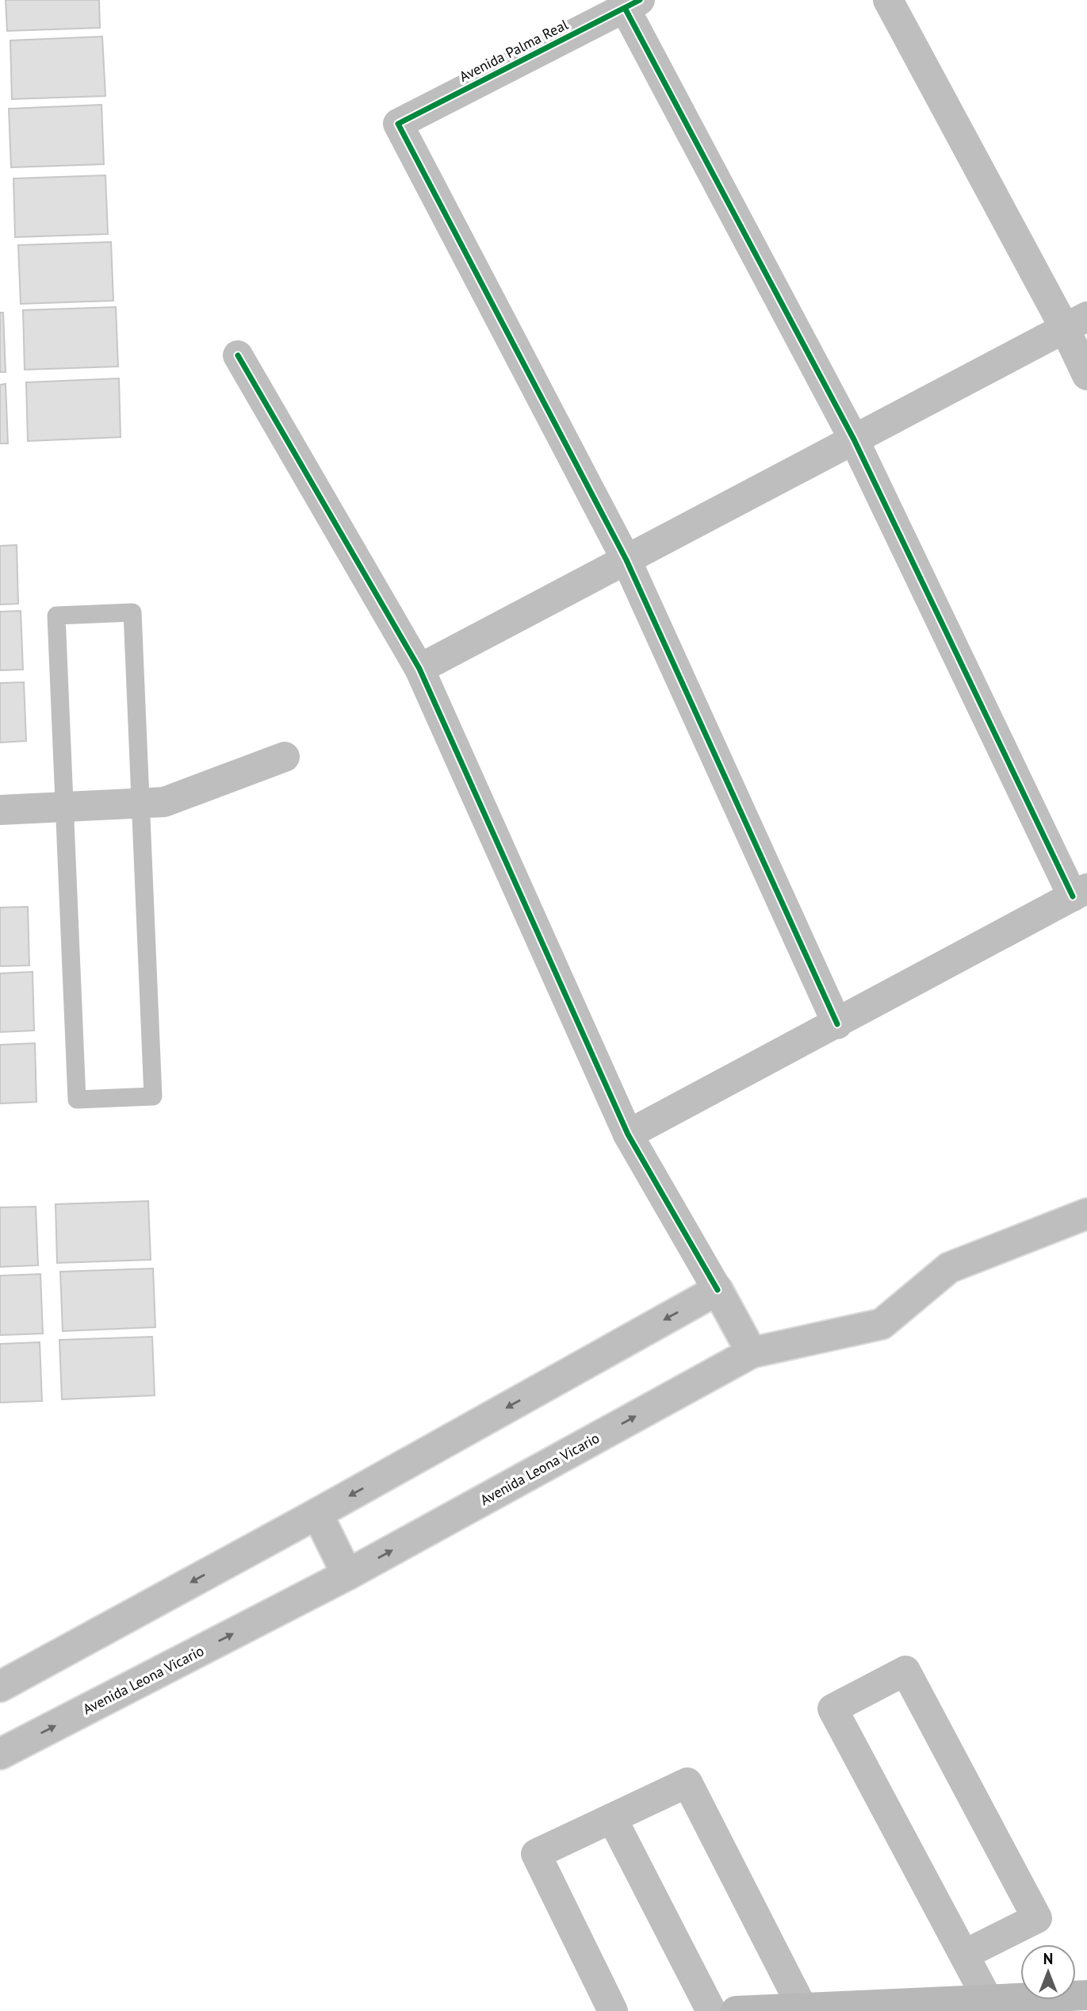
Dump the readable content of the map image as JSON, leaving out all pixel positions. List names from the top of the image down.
{
  "streets": {
    "street": ["Avenida Palma Real", "Avenida Leona Vicario"]
  },
  "north": "top"
}
